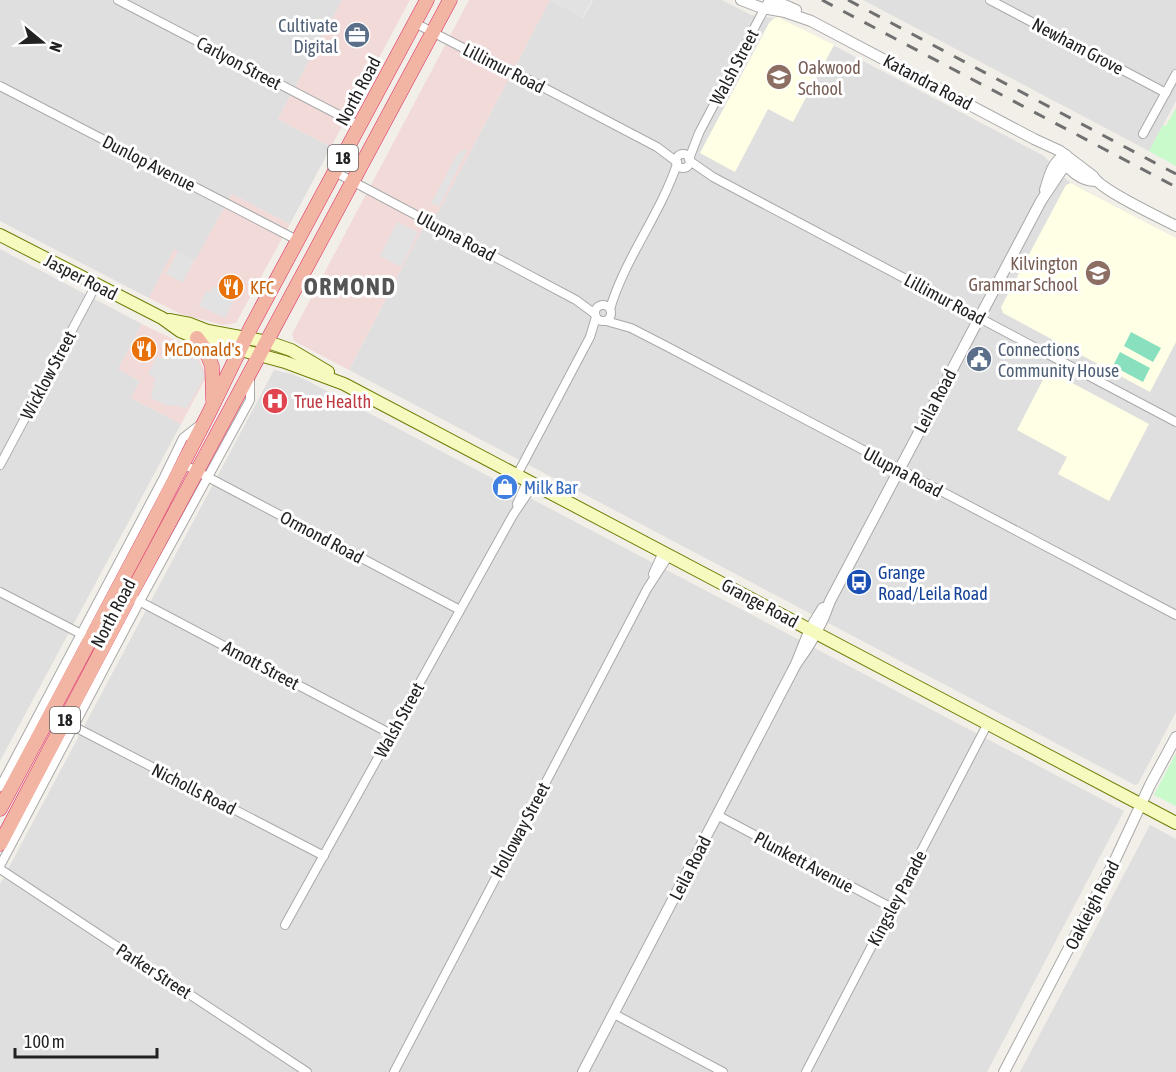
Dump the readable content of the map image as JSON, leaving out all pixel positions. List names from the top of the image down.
{
  "streets": {
    "highway": ["North Road", "18"],
    "main road": ["Jasper Road", "Grange Road"],
    "street": [
      "Newham Grove",
      "Carlyon Street",
      "Walsh Street",
      "Lillimur Road",
      "Katandra Road",
      "Dunlop Avenue",
      "Ulupna Road",
      "Wicklow Street",
      "Leila Road",
      "Ormond Road",
      "Arnott Street",
      "Nicholls Road",
      "Holloway Street",
      "Plunkett Avenue",
      "Kingsley Parade",
      "Oakleigh Road",
      "Parker Street"
    ]
  },
  "crossings": [
    ["Carlyon Street", "North Road"],
    ["Walsh Street", "Lillimur Road"],
    ["Walsh Street", "Katandra Road"],
    ["Walsh Street", "Ulupna Road"],
    ["Walsh Street", "Ormond Road"],
    ["Walsh Street", "Grange Road"],
    ["Walsh Street", "Arnott Street"],
    ["Walsh Street", "Nicholls Road"],
    ["Lillimur Road", "North Road"],
    ["Lillimur Road", "Leila Road"],
    ["Katandra Road", "Leila Road"],
    ["North Road", "Dunlop Avenue"],
    ["North Road", "Ulupna Road"],
    ["North Road", "Jasper Road"],
    ["North Road", "Ormond Road"],
    ["North Road", "Grange Road"],
    ["North Road", "Arnott Street"],
    ["North Road", "Nicholls Road"],
    ["North Road", "Parker Street"],
    ["Ulupna Road", "Leila Road"],
    ["Jasper Road", "Wicklow Street"],
    ["Jasper Road", "Grange Road"],
    ["Leila Road", "Grange Road"],
    ["Leila Road", "Plunkett Avenue"],
    ["Grange Road", "Holloway Street"],
    ["Grange Road", "Kingsley Parade"],
    ["Grange Road", "Oakleigh Road"],
    ["Plunkett Avenue", "Kingsley Parade"]
  ],
  "districts": ["ORMOND"],
  "places": {
    "office": ["Cultivate Digital"],
    "school or university": ["Oakwood School", "Kilvington Grammar School"],
    "restaurant": ["KFC", "McDonald's"],
    "public building": ["Connections Community House"],
    "hospital": ["True Health"],
    "shop": ["Milk Bar"],
    "bus stop": ["Grange Road/Leila Road"]
  },
  "scale_bar": "100 m",
  "north": "right"
}
